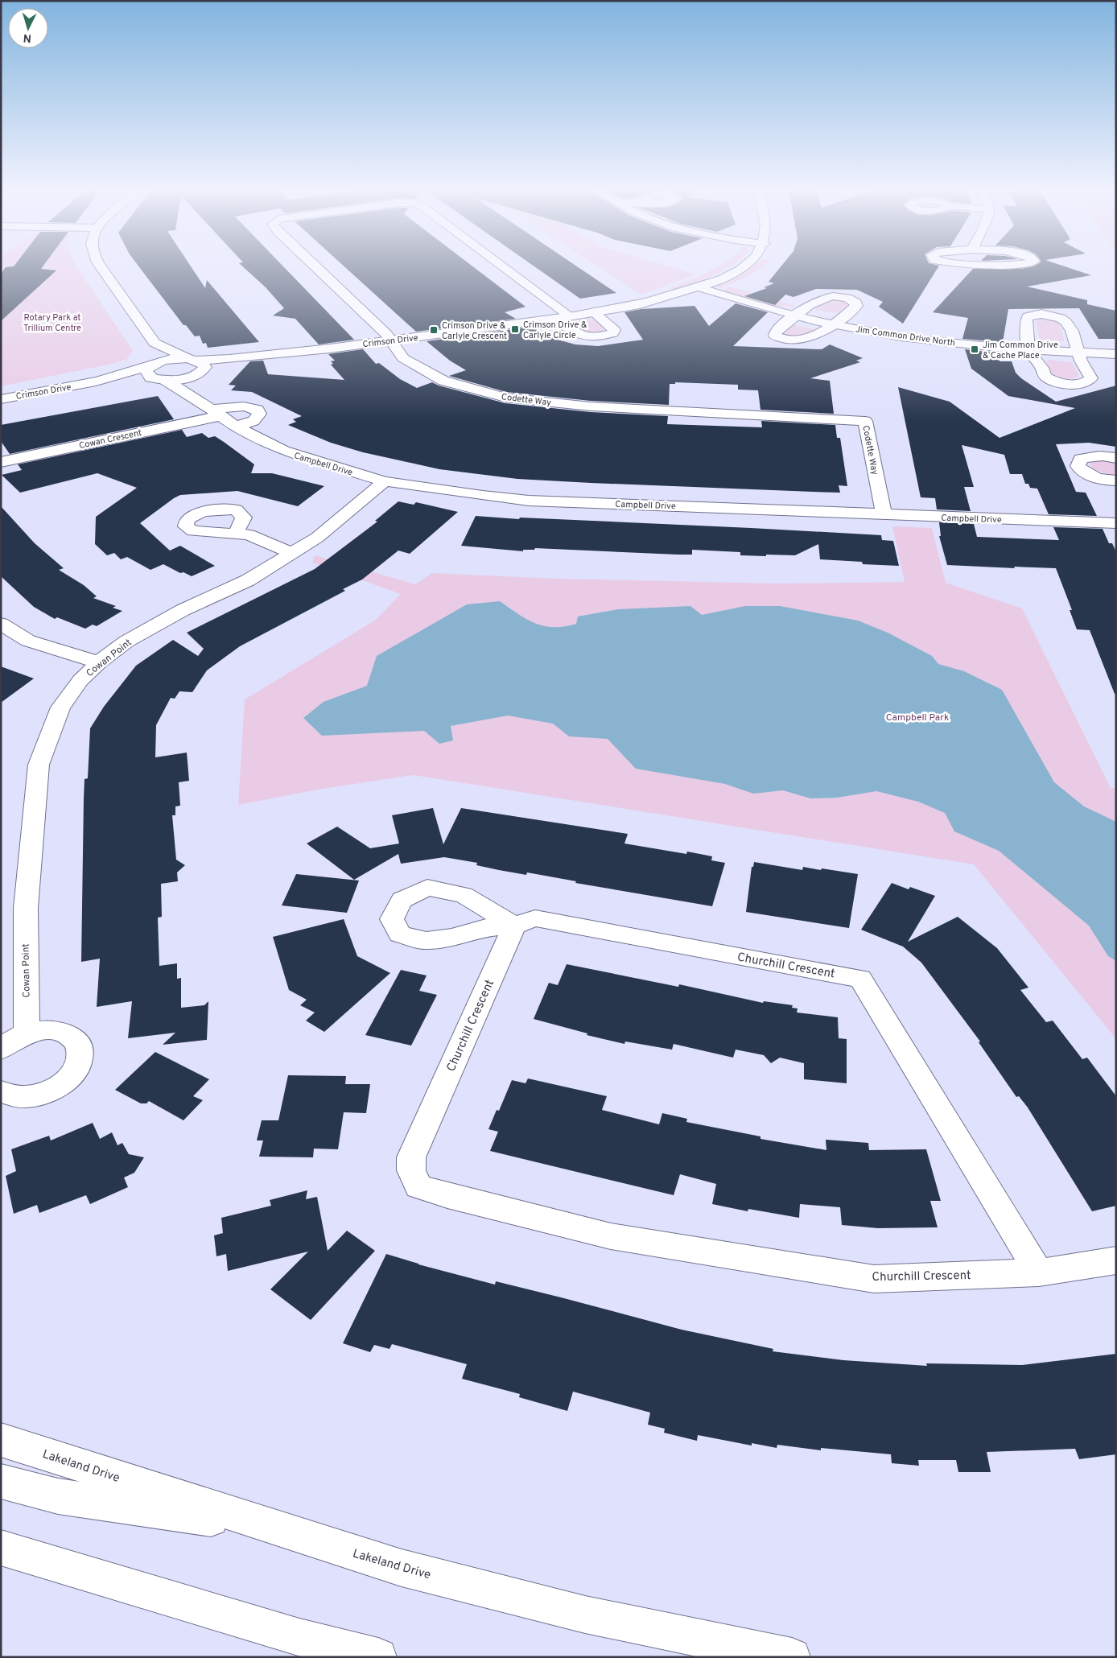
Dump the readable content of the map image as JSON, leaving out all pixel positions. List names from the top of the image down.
{
  "streets": {
    "street": [
      "Jim Common Drive North",
      "Crimson Drive",
      "Codette Way",
      "Cowan Crescent",
      "Campbell Drive",
      "Cowan Point",
      "Churchill Crescent",
      "Lakeland Drive"
    ]
  },
  "crossings": [
    ["Jim Common Drive North", "Crimson Drive"],
    ["Crimson Drive", "Codette Way"],
    ["Crimson Drive", "Campbell Drive"],
    ["Codette Way", "Campbell Drive"],
    ["Cowan Crescent", "Campbell Drive"],
    ["Campbell Drive", "Cowan Point"]
  ],
  "parks": ["Rotary Park at Trillium Centre", "Campbell Park"],
  "places": {
    "transit": ["Crimson Drive & Carlyle Circle", "Crimson Drive & Carlyle Crescent", "Jim Common Drive & Cache Place"]
  },
  "north": "bottom"
}
